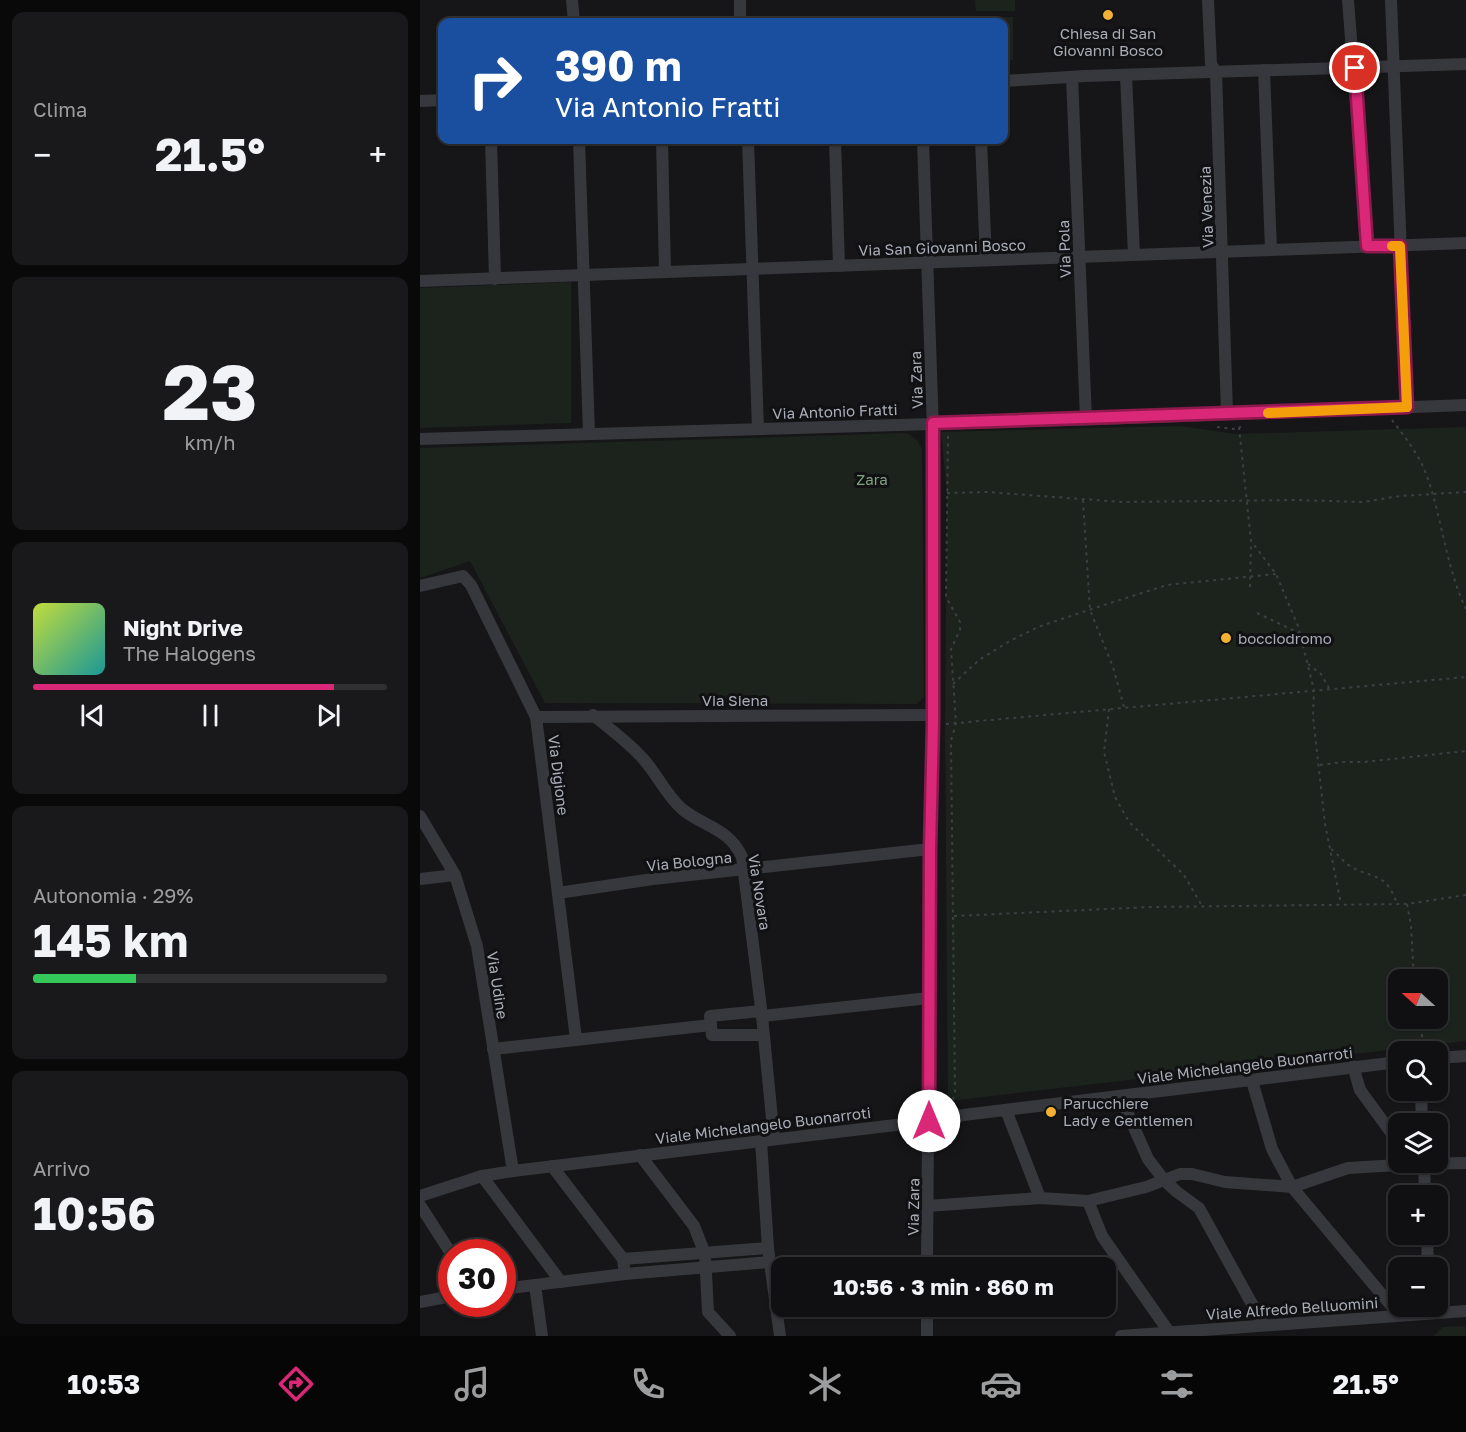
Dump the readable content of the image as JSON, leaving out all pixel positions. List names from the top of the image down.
{
  "streets": {
    "street": [
      "Via Venezia",
      "Via San Giovanni Bosco",
      "Via Pola",
      "Via Zara",
      "Via Antonio Fratti",
      "Via Siena",
      "Via Digione",
      "Via Bologna",
      "Via Novara",
      "Via Udine",
      "Viale Michelangelo Buonarroti",
      "Viale Alfredo Belluomini"
    ]
  },
  "crossings": [
    ["Via Venezia", "Via San Giovanni Bosco"],
    ["Via Venezia", "Via Antonio Fratti"],
    ["Via San Giovanni Bosco", "Via Pola"],
    ["Via San Giovanni Bosco", "Via Zara"],
    ["Via Pola", "Via Antonio Fratti"],
    ["Via Zara", "Via Antonio Fratti"],
    ["Via Zara", "Via Siena"],
    ["Via Zara", "Via Bologna"],
    ["Via Zara", "Viale Michelangelo Buonarroti"],
    ["Via Siena", "Via Digione"],
    ["Via Siena", "Via Novara"],
    ["Via Digione", "Via Bologna"],
    ["Via Bologna", "Via Novara"],
    ["Via Novara", "Viale Michelangelo Buonarroti"],
    ["Via Udine", "Viale Michelangelo Buonarroti"]
  ],
  "parks": ["Zara"],
  "places": ["Chiesa di San Giovanni Bosco", "bocciodromo", "Parucchiere Lady e Gentlemen"],
  "north": "left",
  "page": {
    "tile": [
      "Clima",
      ["23", "km/h"],
      ["Autonomia · 29%", "145 km"],
      ["Arrivo", "10:56"]
    ],
    "turn": ["390 m", "Via Antonio Fratti"],
    "heat": ["−", "21.5°", "+"],
    "song": ["Night Drive", "The Halogens"],
    "map_buttons": ["+", "−"],
    "limit": "30",
    "trip": "10:56 · 3 min · 860 m",
    "tabs": ["10:53", "21.5°"]
  }
}
